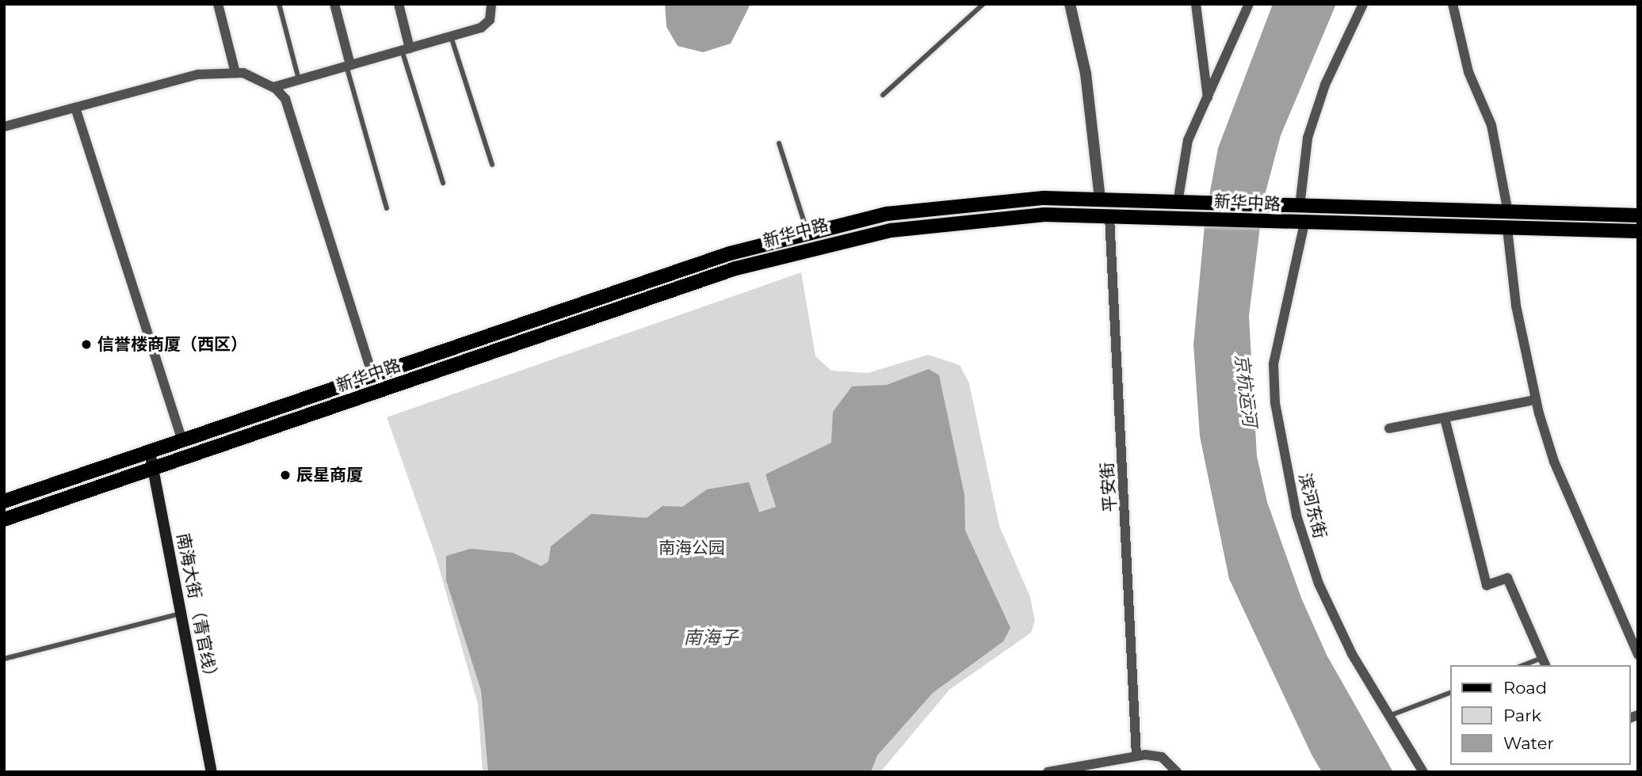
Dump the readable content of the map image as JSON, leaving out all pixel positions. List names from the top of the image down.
{
  "streets": {
    "main road": ["新华中路", "南海大街 （青官线）"],
    "street": ["平安街", "滨河东街"]
  },
  "crossings": [
    ["新华中路", "平安街"],
    ["新华中路", "滨河东街"],
    ["新华中路", "南海大街 （青官线）"]
  ],
  "water": ["京杭运河", "南海子"],
  "parks": ["南海公园"],
  "places": ["信誉楼商厦（西区）", "辰星商厦"],
  "legend": ["Road", "Park", "Water"]
}
